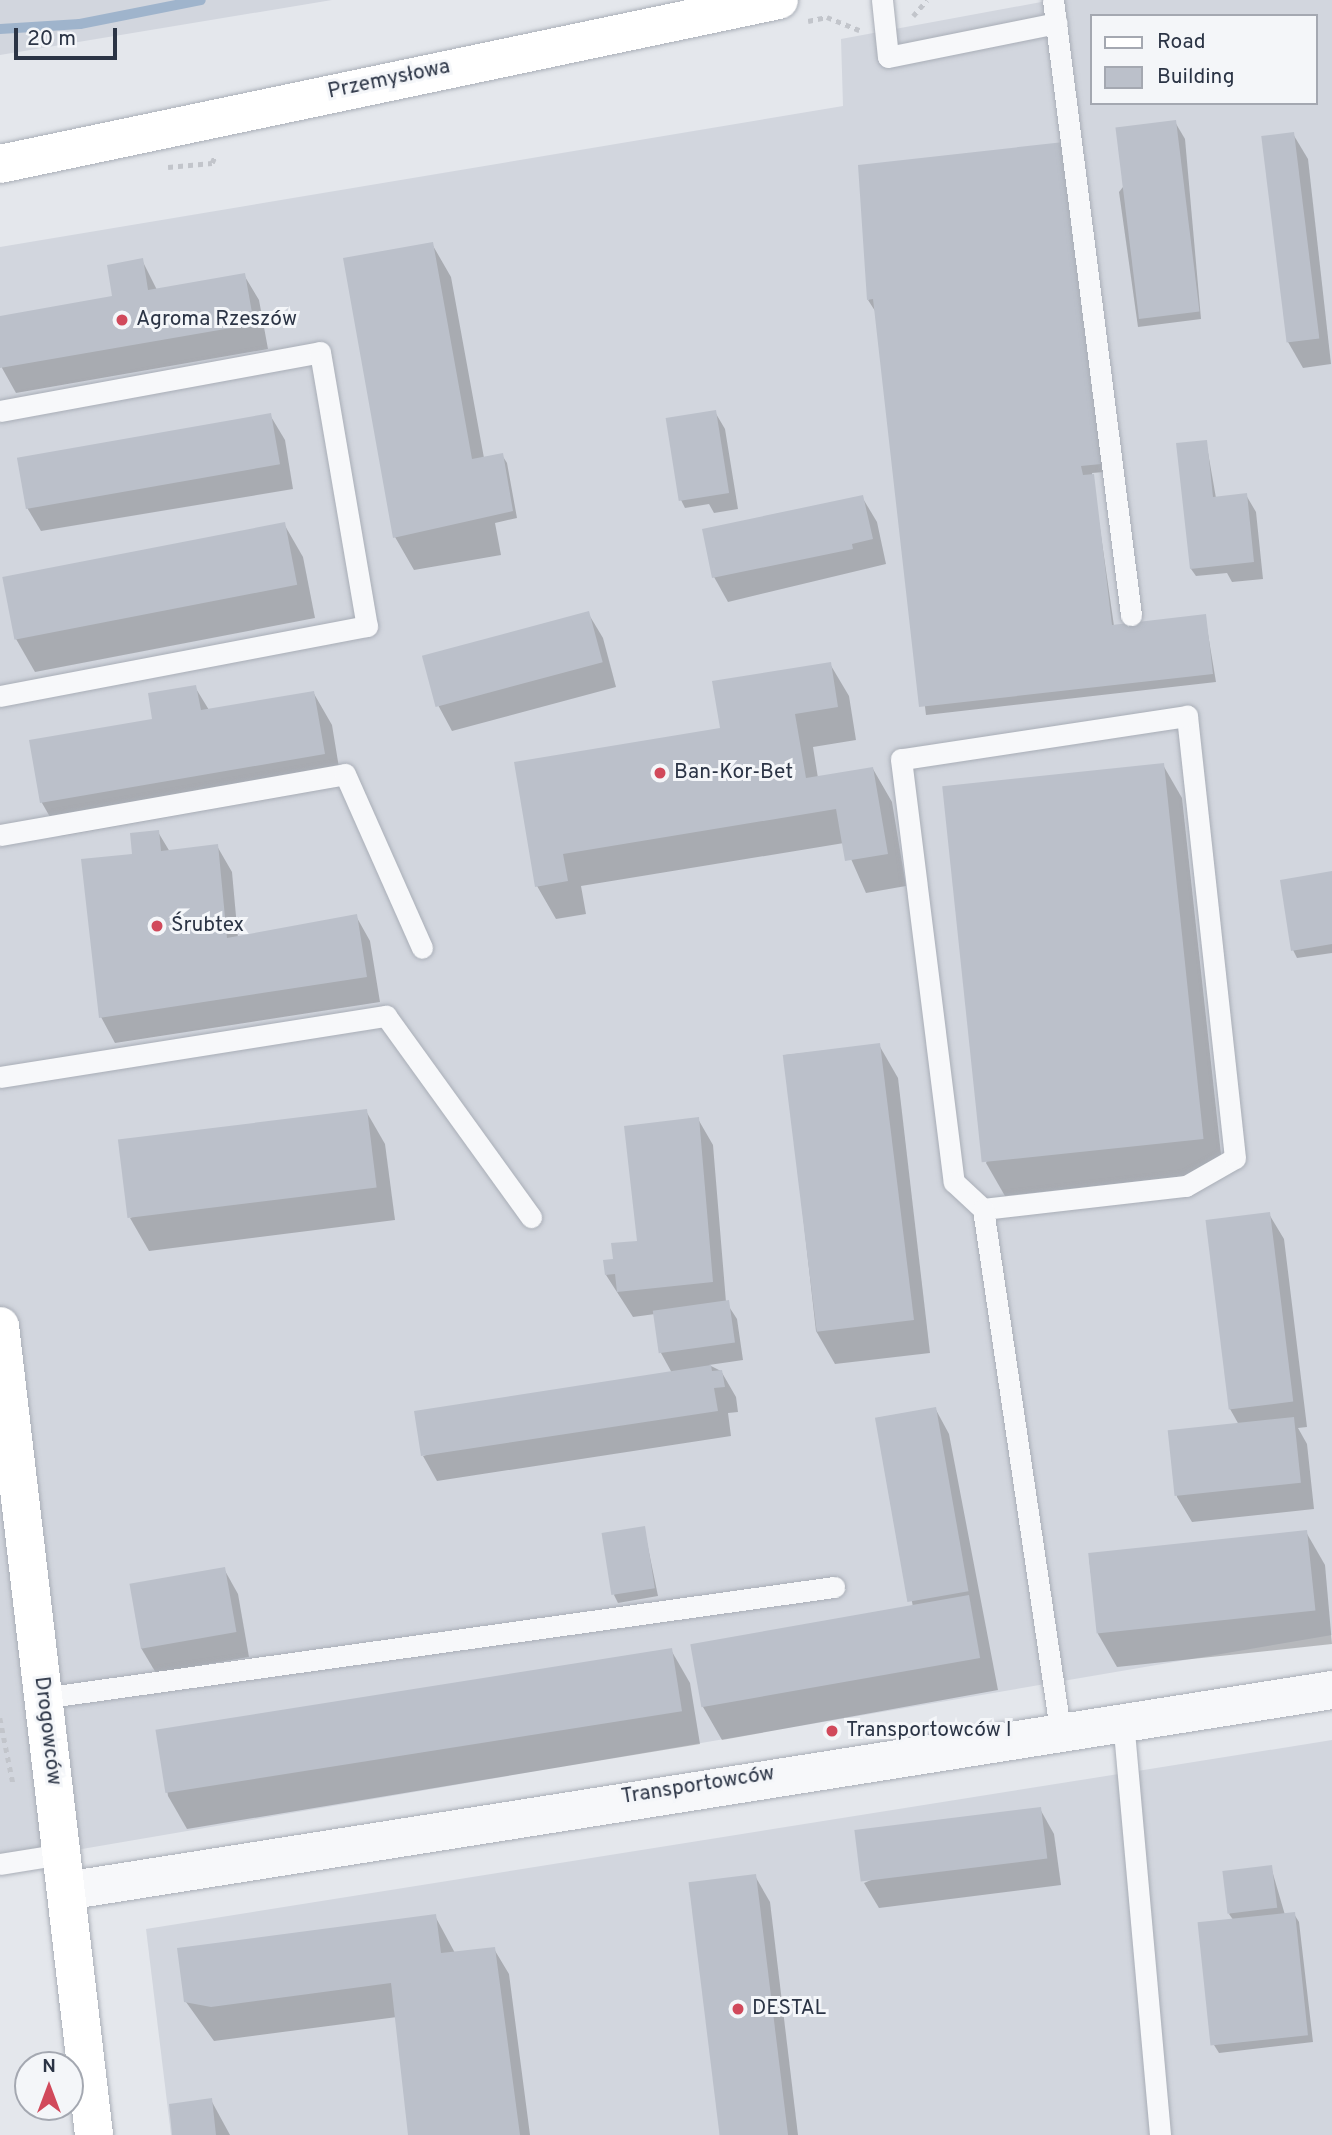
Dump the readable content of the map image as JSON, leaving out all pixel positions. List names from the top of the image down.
{
  "streets": {
    "street": ["Przemysłowa", "Drogowców", "Transportowców"]
  },
  "crossings": [
    ["Drogowców", "Transportowców"]
  ],
  "places": [
    "Agroma Rzeszów",
    "Ban-Kor-Bet",
    "Śrubtex",
    "Transportowców I",
    "DESTAL"
  ],
  "legend": ["Road", "Building"],
  "scale_bar": "20 m",
  "north": "top"
}
